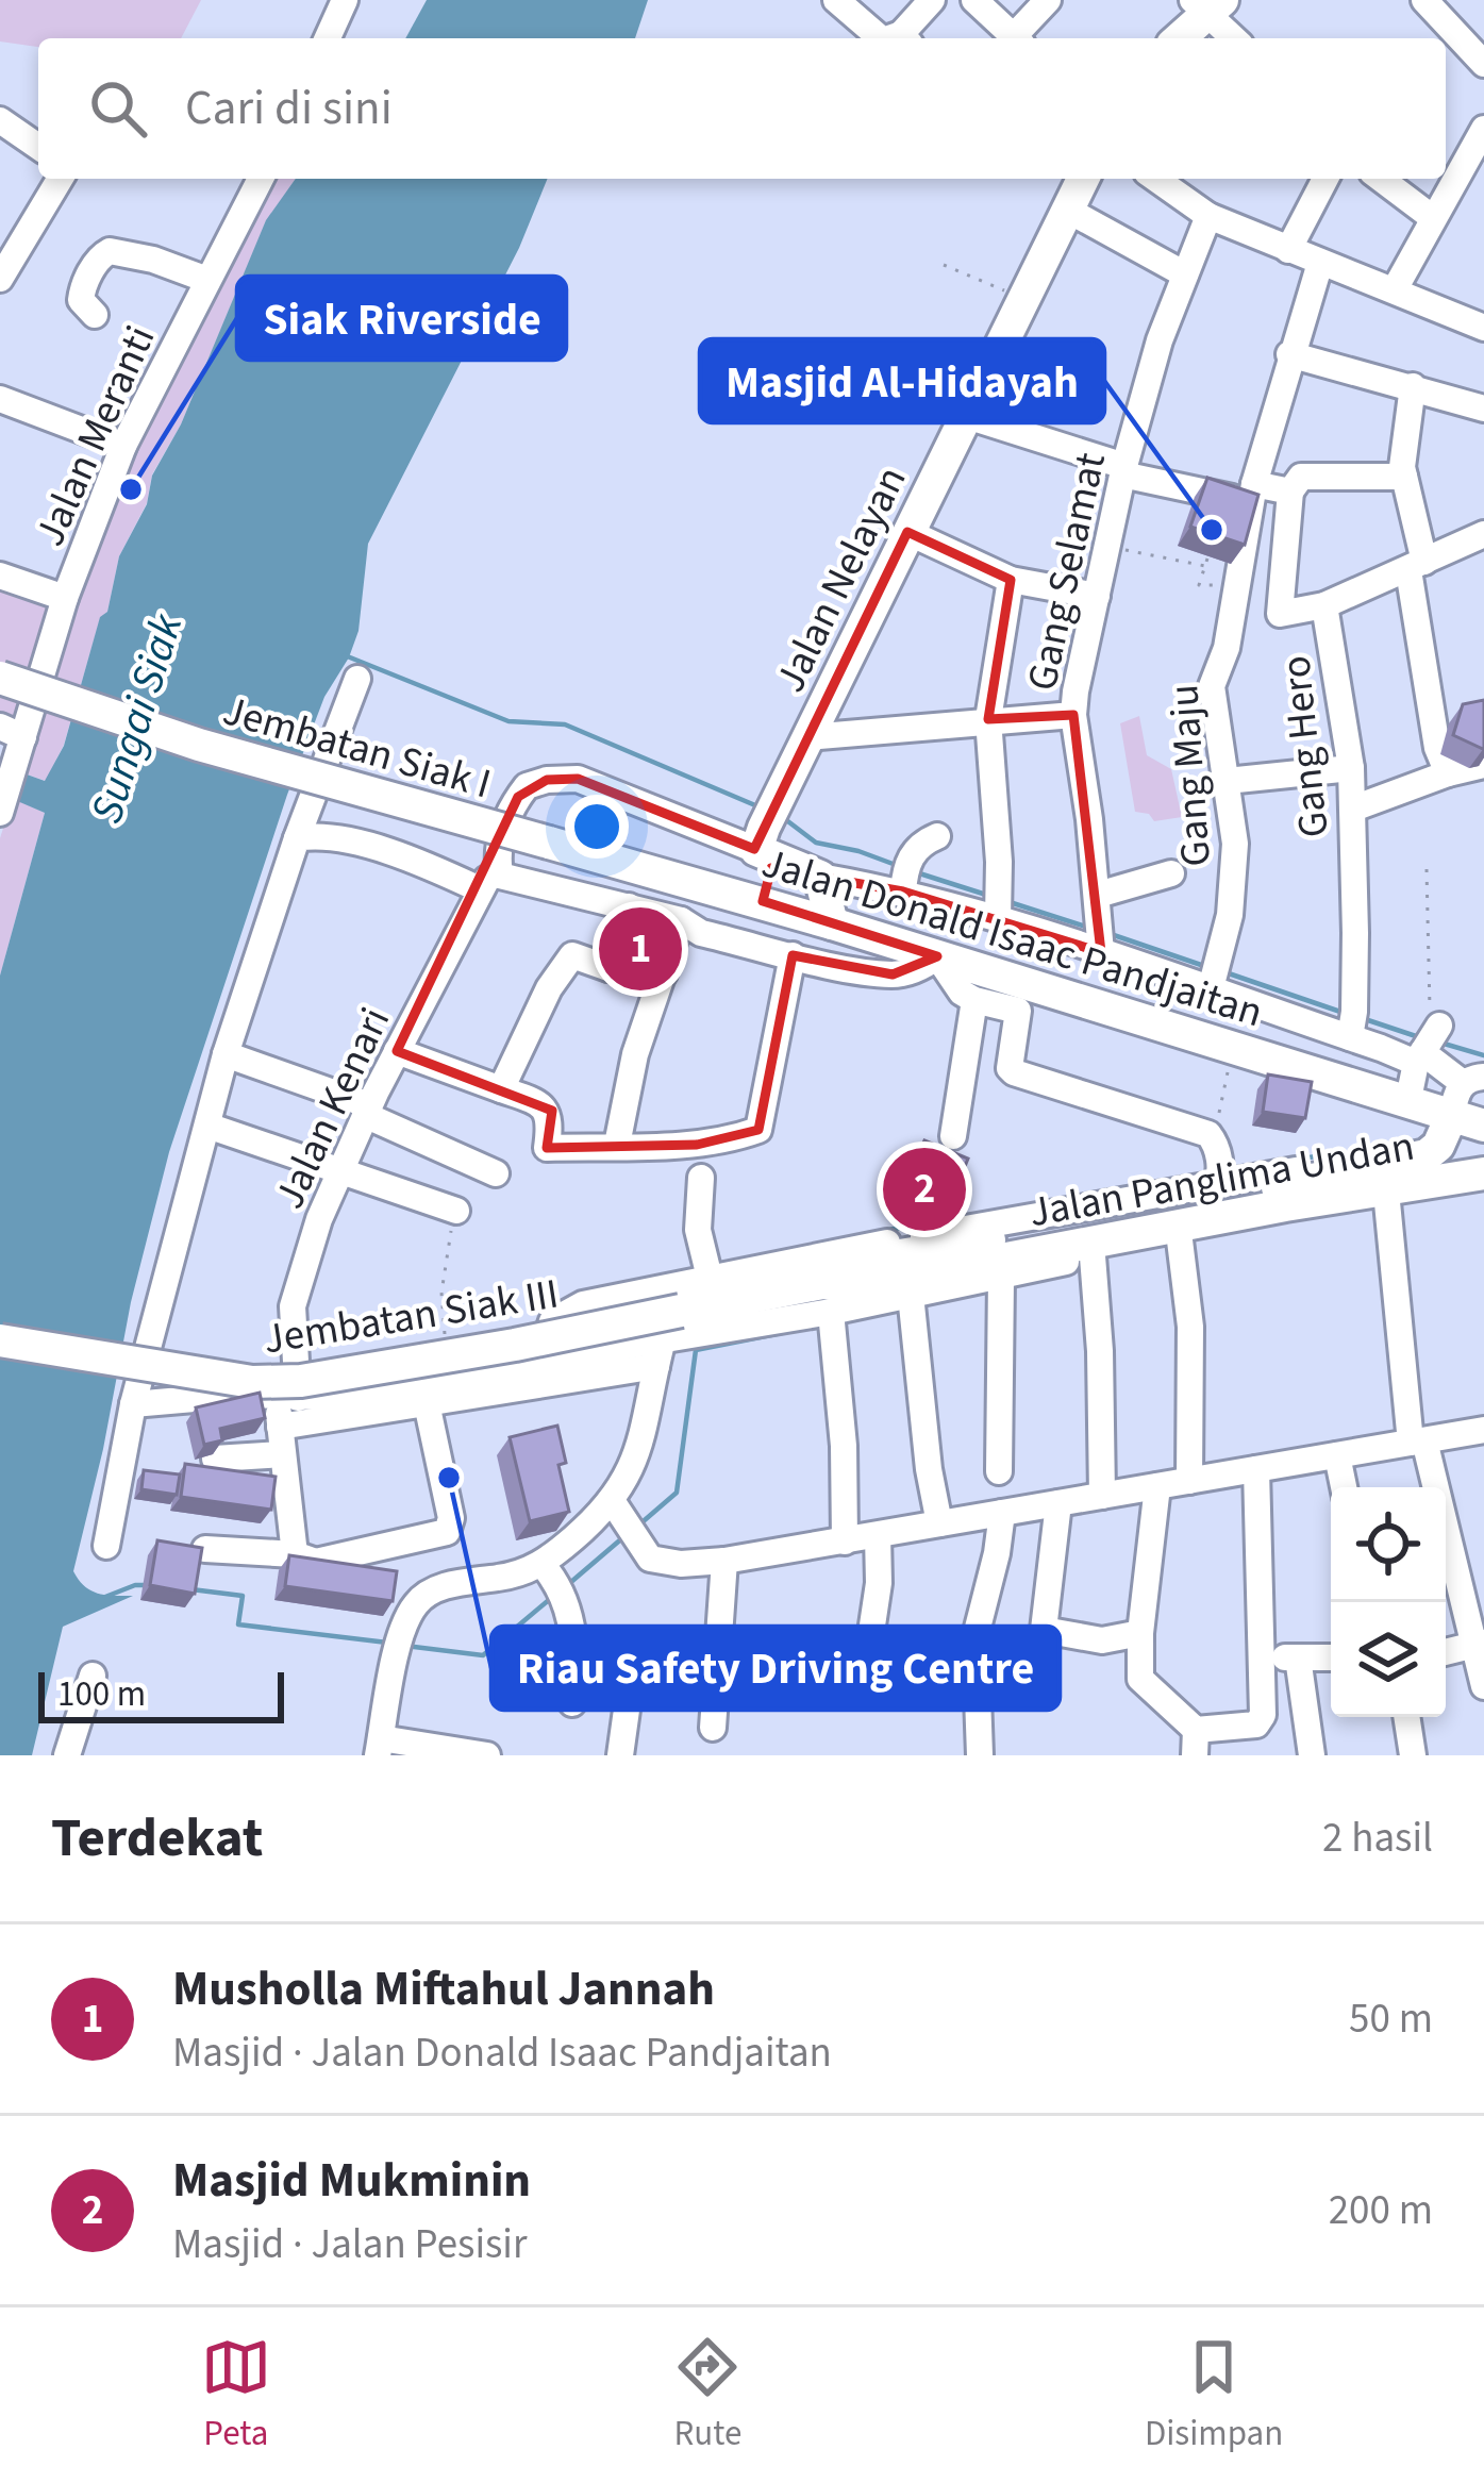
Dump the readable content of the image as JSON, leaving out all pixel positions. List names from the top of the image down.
{
  "streets": {
    "main road": [
      "Jalan Nelayan",
      "Jembatan Siak I",
      "Jalan Donald Isaac Pandjaitan",
      "Jalan Panglima Undan",
      "Jembatan Siak III"
    ],
    "street": [
      "Jalan Meranti",
      "Gang Selamat",
      "Gang Hero",
      "Gang Maju",
      "Jalan Kenari"
    ]
  },
  "crossings": [
    ["Jalan Nelayan", "Jalan Kenari"],
    ["Jembatan Siak I", "Jalan Donald Isaac Pandjaitan"],
    ["Jalan Donald Isaac Pandjaitan", "Jalan Panglima Undan"],
    ["Jalan Panglima Undan", "Jembatan Siak III"]
  ],
  "water": ["Sungai Siak"],
  "places": ["Siak Riverside", "Masjid Al-Hidayah", "Riau Safety Driving Centre"],
  "scale_bar": "100 m",
  "page": {
    "search": "Cari di sini",
    "pins": ["1", "2"],
    "scale": "100 m",
    "heading": ["Terdekat", "2 hasil"],
    "list": [
      {
        "mark": "1",
        "name": "Musholla Miftahul Jannah",
        "note": "Masjid · Jalan Donald Isaac Pandjaitan",
        "value": "50 m"
      },
      {
        "mark": "2",
        "name": "Masjid Mukminin",
        "note": "Masjid · Jalan Pesisir",
        "value": "200 m"
      }
    ],
    "nav": ["Peta", "Rute", "Disimpan"]
  }
}
